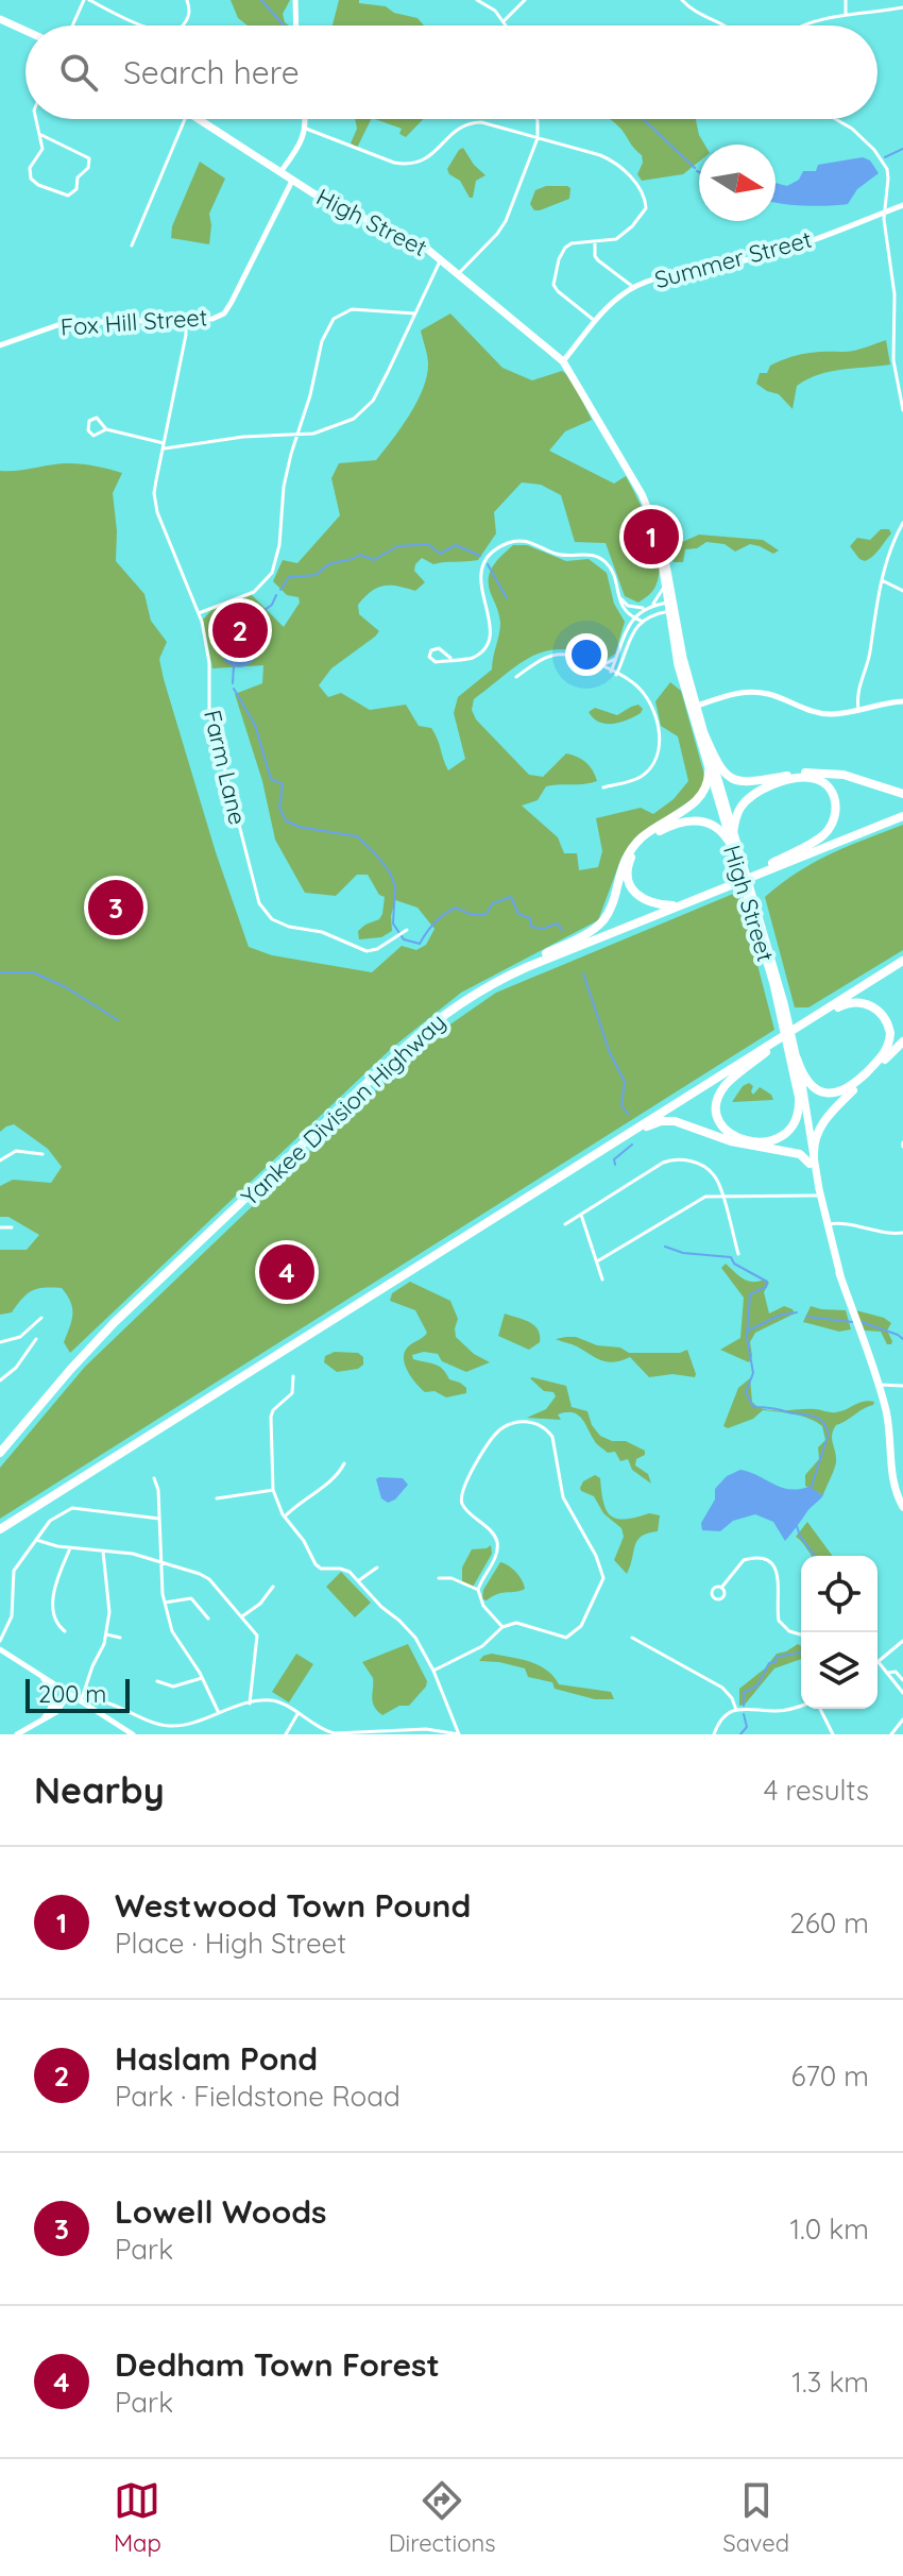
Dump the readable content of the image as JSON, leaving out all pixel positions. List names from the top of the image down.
{
  "streets": {
    "highway": ["Yankee Division Highway"],
    "main road": ["High Street"],
    "street": ["Summer Street", "Fox Hill Street", "Farm Lane"]
  },
  "crossings": [
    ["High Street", "Summer Street"],
    ["High Street", "Fox Hill Street"],
    ["Fox Hill Street", "Farm Lane"]
  ],
  "scale_bar": "200 m",
  "north": "right",
  "page": {
    "search": "Search here",
    "pins": [
      "1",
      "2",
      "3",
      "4"
    ],
    "scale": "200 m",
    "heading": ["Nearby", "4 results"],
    "list": [
      {
        "mark": "1",
        "name": "Westwood Town Pound",
        "note": "Place · High Street",
        "value": "260 m"
      },
      {
        "mark": "2",
        "name": "Haslam Pond",
        "note": "Park · Fieldstone Road",
        "value": "670 m"
      },
      {
        "mark": "3",
        "name": "Lowell Woods",
        "note": "Park",
        "value": "1.0 km"
      },
      {
        "mark": "4",
        "name": "Dedham Town Forest",
        "note": "Park",
        "value": "1.3 km"
      }
    ],
    "nav": ["Map", "Directions", "Saved"]
  }
}
